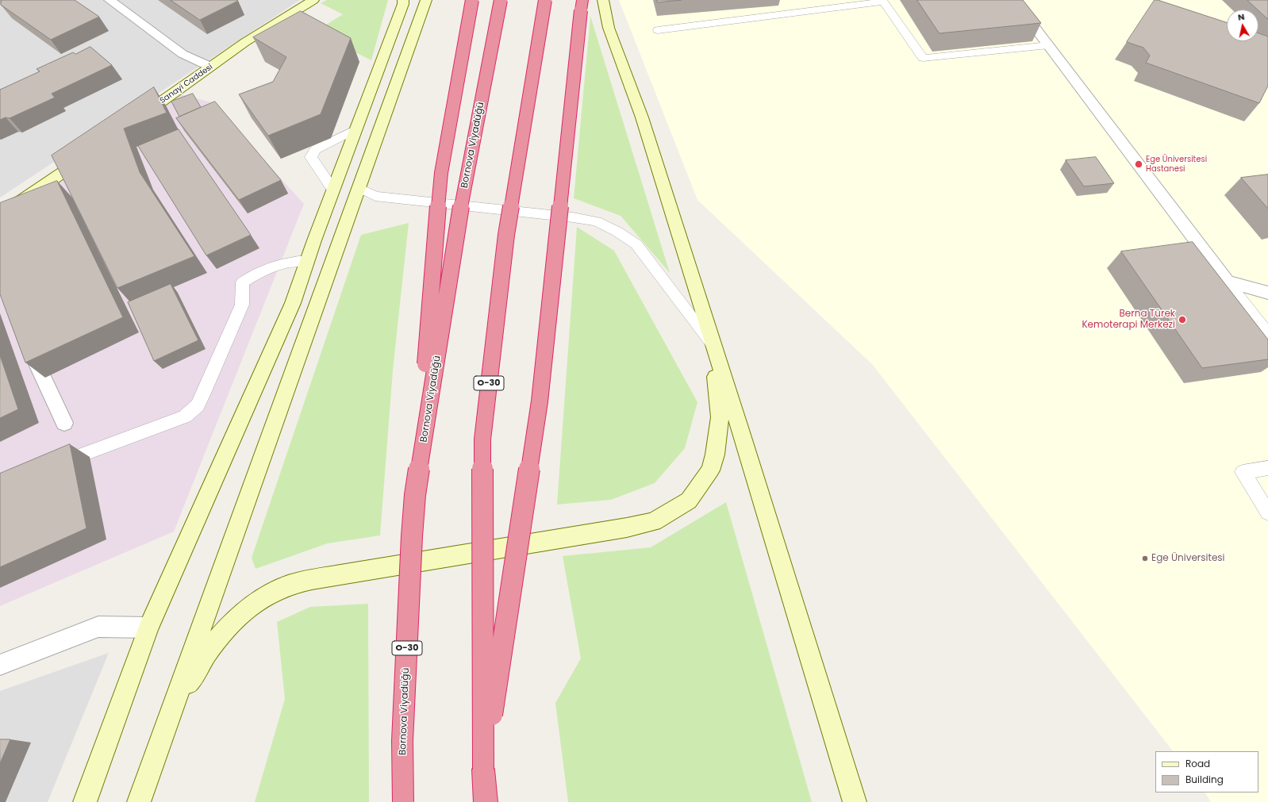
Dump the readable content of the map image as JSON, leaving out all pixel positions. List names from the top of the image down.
{
  "streets": {
    "highway": ["Bornova Viyadüğü", "O-30"],
    "street": ["Sanayi Caddesi"]
  },
  "crossings": [
    ["Bornova Viyadüğü", "O-30"]
  ],
  "places": ["Ege Üniversitesi Hastanesi", "Berna Türek Kemoterapi Merkezi", "Ege Üniversitesi"],
  "legend": ["Road", "Building"],
  "north": "top"
}
